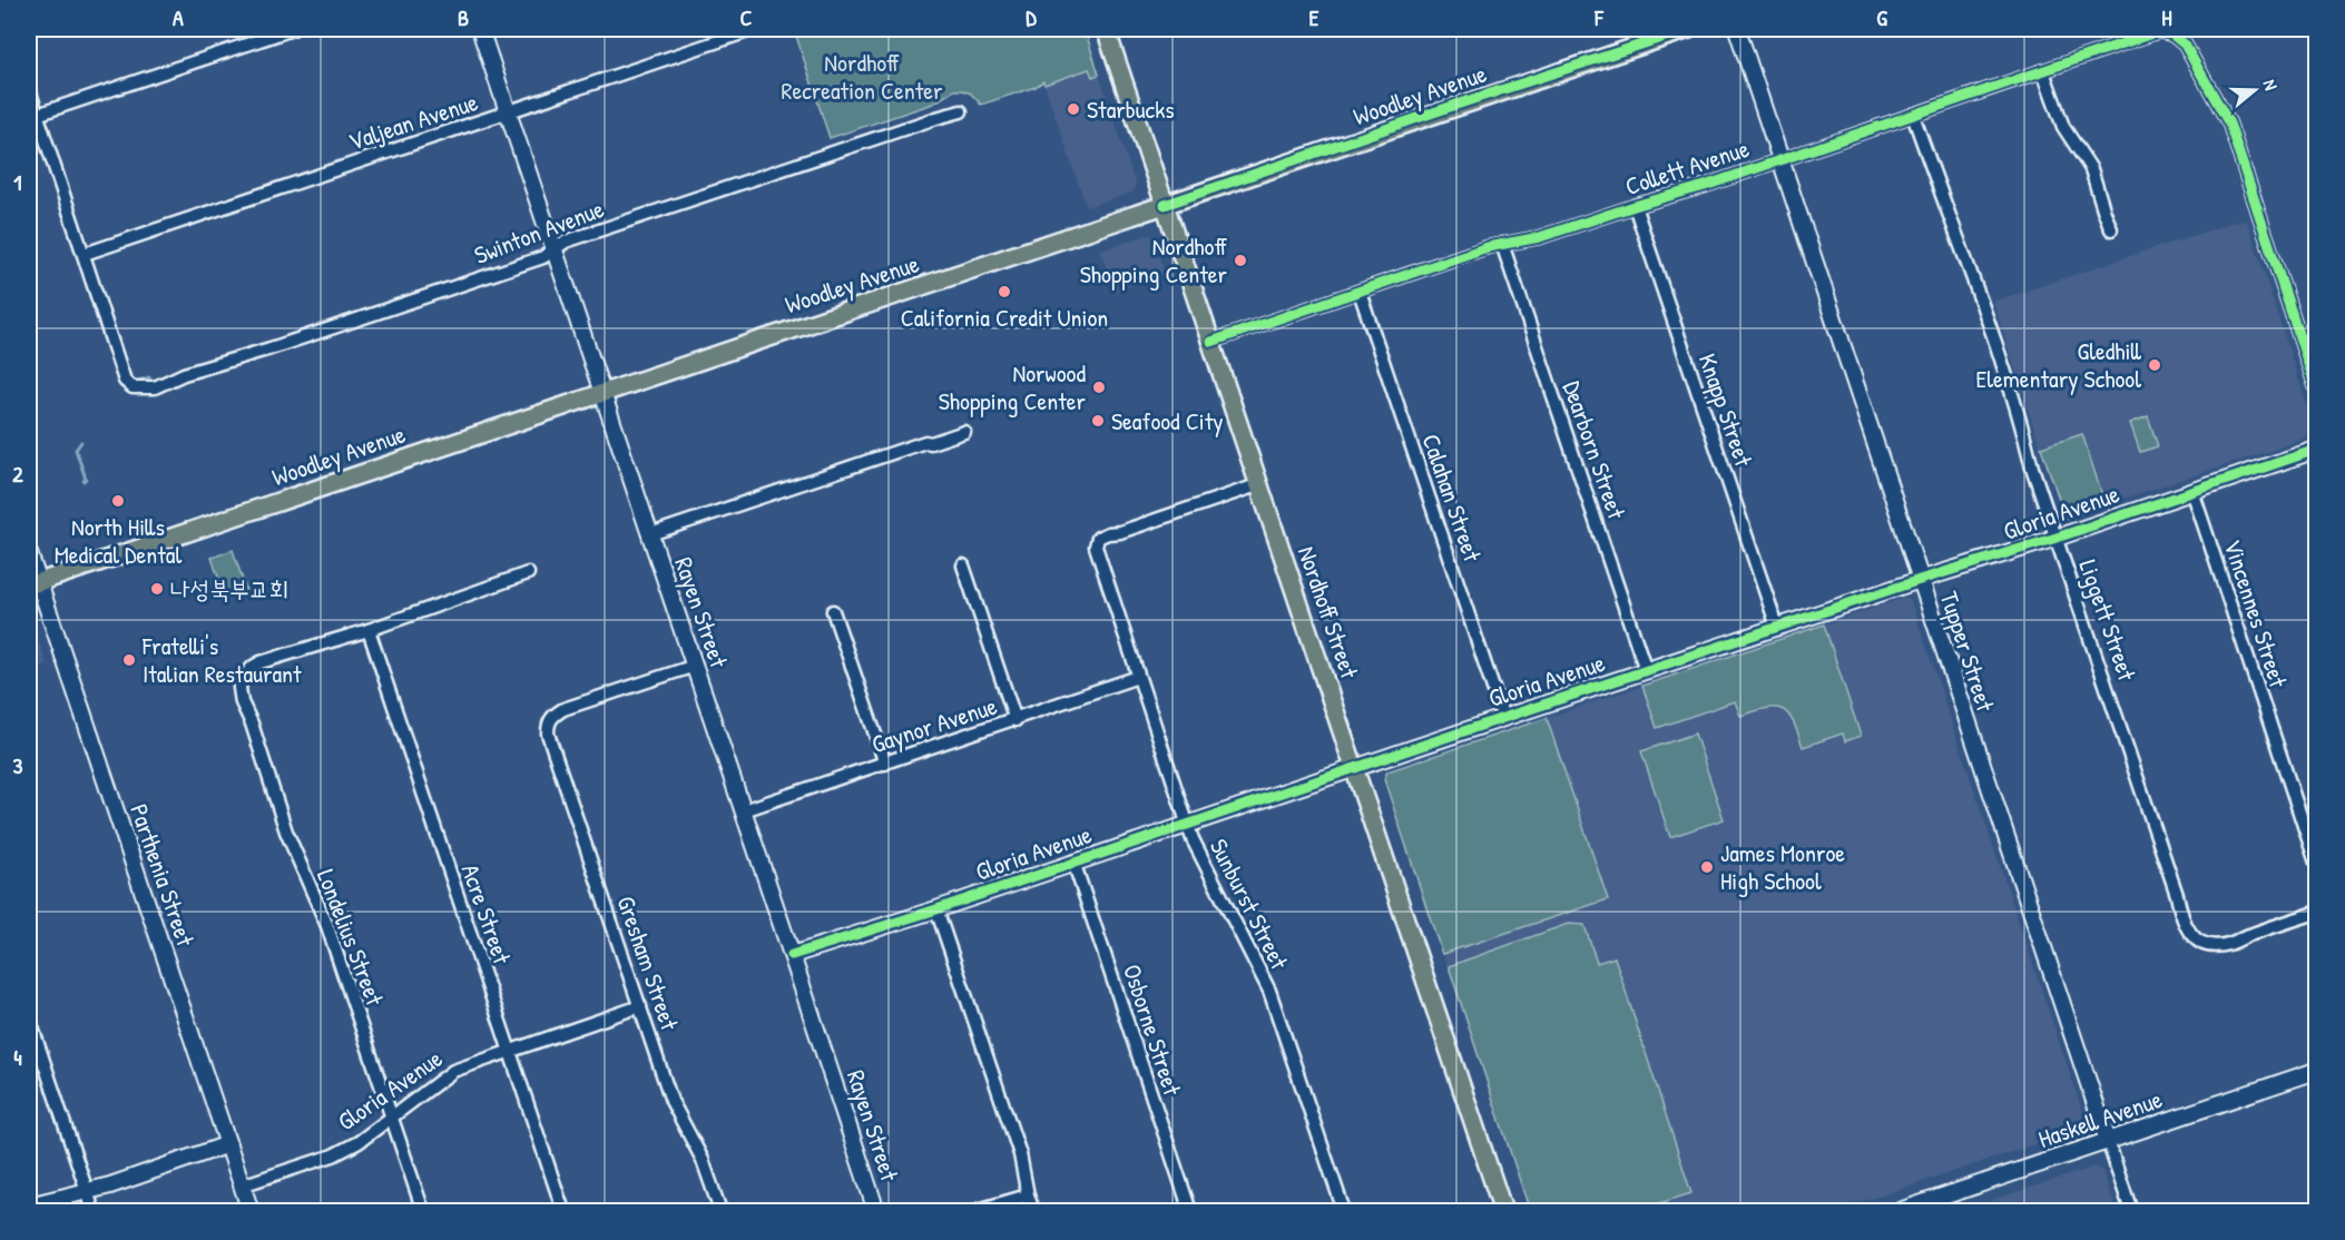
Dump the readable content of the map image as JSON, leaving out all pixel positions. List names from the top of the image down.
{
  "streets": {
    "main road": ["Woodley Avenue", "Nordhoff Street"],
    "street": [
      "Valjean Avenue",
      "Collett Avenue",
      "Swinton Avenue",
      "Knapp Street",
      "Dearborn Street",
      "Calahan Street",
      "Gloria Avenue",
      "Rayen Street",
      "Vincennes Street",
      "Liggett Street",
      "Tupper Street",
      "Gaynor Avenue",
      "Parthenia Street",
      "Sunburst Street",
      "Acre Street",
      "Londelius Street",
      "Gresham Street",
      "Osborne Street",
      "Haskell Avenue"
    ]
  },
  "crossings": [
    ["Woodley Avenue", "Rayen Street"],
    ["Woodley Avenue", "Nordhoff Street"],
    ["Woodley Avenue", "Parthenia Street"],
    ["Valjean Avenue", "Swinton Avenue"],
    ["Valjean Avenue", "Rayen Street"],
    ["Collett Avenue", "Knapp Street"],
    ["Collett Avenue", "Dearborn Street"],
    ["Collett Avenue", "Calahan Street"],
    ["Collett Avenue", "Nordhoff Street"],
    ["Collett Avenue", "Liggett Street"],
    ["Collett Avenue", "Tupper Street"],
    ["Swinton Avenue", "Rayen Street"],
    ["Knapp Street", "Gloria Avenue"],
    ["Dearborn Street", "Gloria Avenue"],
    ["Calahan Street", "Gloria Avenue"],
    ["Gloria Avenue", "Rayen Street"],
    ["Gloria Avenue", "Nordhoff Street"],
    ["Gloria Avenue", "Vincennes Street"],
    ["Gloria Avenue", "Liggett Street"],
    ["Gloria Avenue", "Tupper Street"],
    ["Gloria Avenue", "Parthenia Street"],
    ["Gloria Avenue", "Sunburst Street"],
    ["Gloria Avenue", "Acre Street"],
    ["Gloria Avenue", "Londelius Street"],
    ["Gloria Avenue", "Gresham Street"],
    ["Gloria Avenue", "Osborne Street"],
    ["Rayen Street", "Gaynor Avenue"],
    ["Rayen Street", "Gresham Street"],
    ["Nordhoff Street", "Sunburst Street"],
    ["Tupper Street", "Haskell Avenue"],
    ["Gaynor Avenue", "Sunburst Street"],
    ["Acre Street", "Londelius Street"]
  ],
  "parks": ["Nordhoff Recreation Center"],
  "places": [
    "Starbucks",
    "Nordhoff Shopping Center",
    "California Credit Union",
    "Gledhill Elementary School",
    "Norwood Shopping Center",
    "Seafood City",
    "North Hills Medical Dental",
    "나성북부교회",
    "Fratelli's Italian Restaurant",
    "James Monroe High School"
  ],
  "north": "right",
  "grid": {
    "columns": [
      "A",
      "B",
      "C",
      "D",
      "E",
      "F",
      "G",
      "H"
    ],
    "rows": [
      "1",
      "2",
      "3",
      "4"
    ]
  }
}
